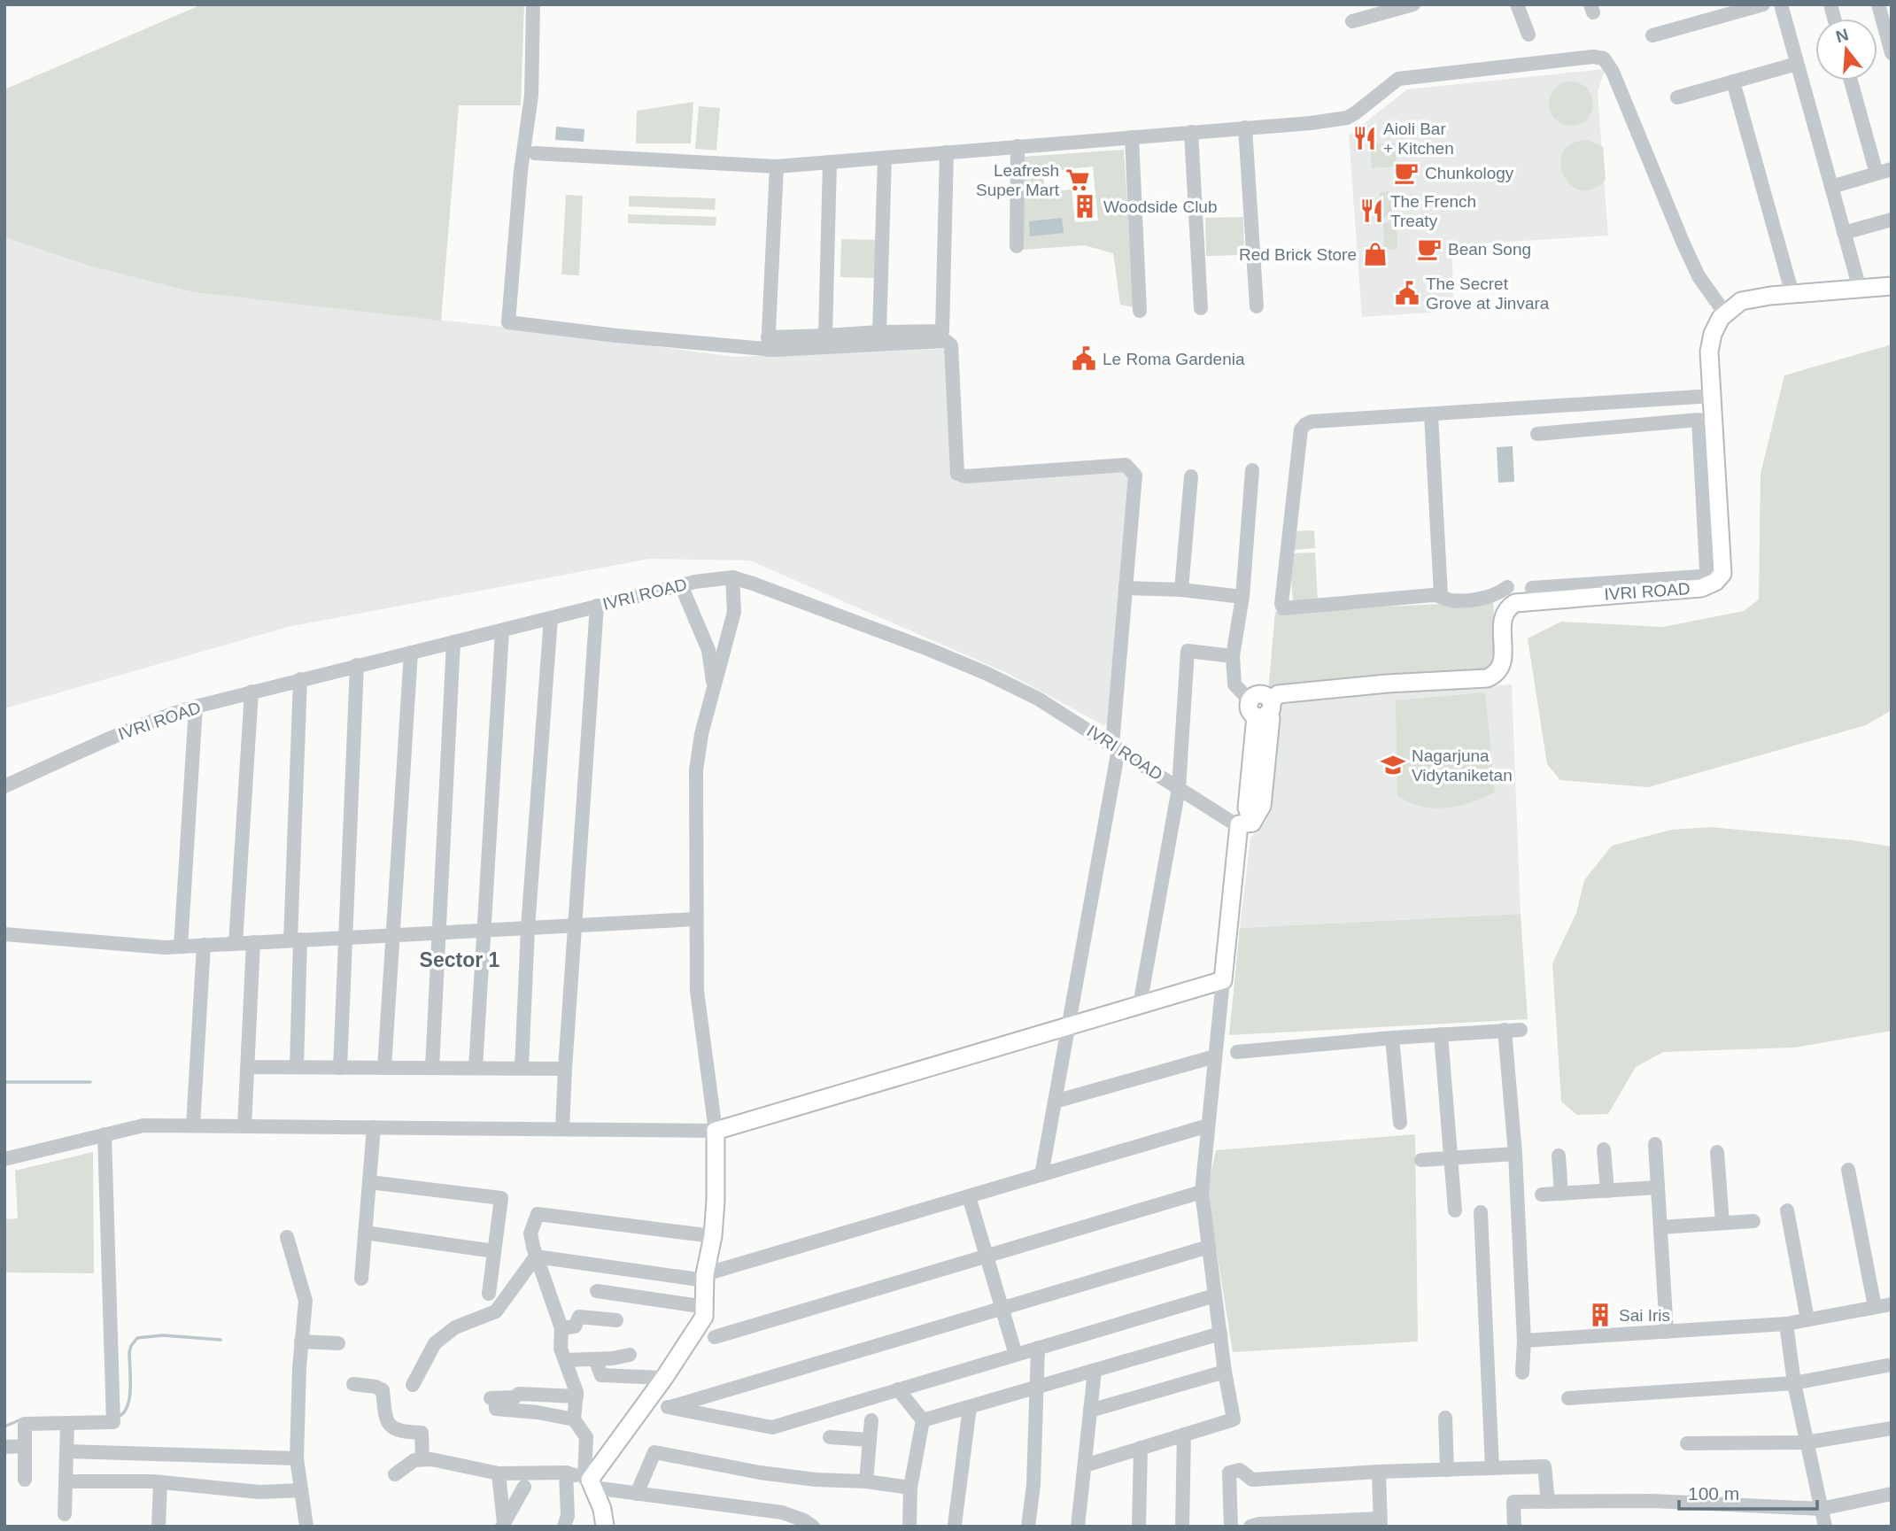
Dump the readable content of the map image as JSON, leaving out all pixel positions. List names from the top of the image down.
{
  "streets": {
    "main road": ["IVRI ROAD"]
  },
  "districts": ["Sector 1"],
  "places": {
    "restaurant": ["Aioli Bar + Kitchen", "The French Treaty"],
    "cafe": ["Chunkology", "Bean Song"],
    "supermarket": ["Leafresh Super Mart"],
    "building": ["Woodside Club", "Sai Iris"],
    "shop": ["Red Brick Store"],
    "public building": ["The Secret Grove at Jinvara", "Le Roma Gardenia"],
    "school or university": ["Nagarjuna Vidytaniketan"]
  },
  "scale_bar": "100 m",
  "north": "top"
}
